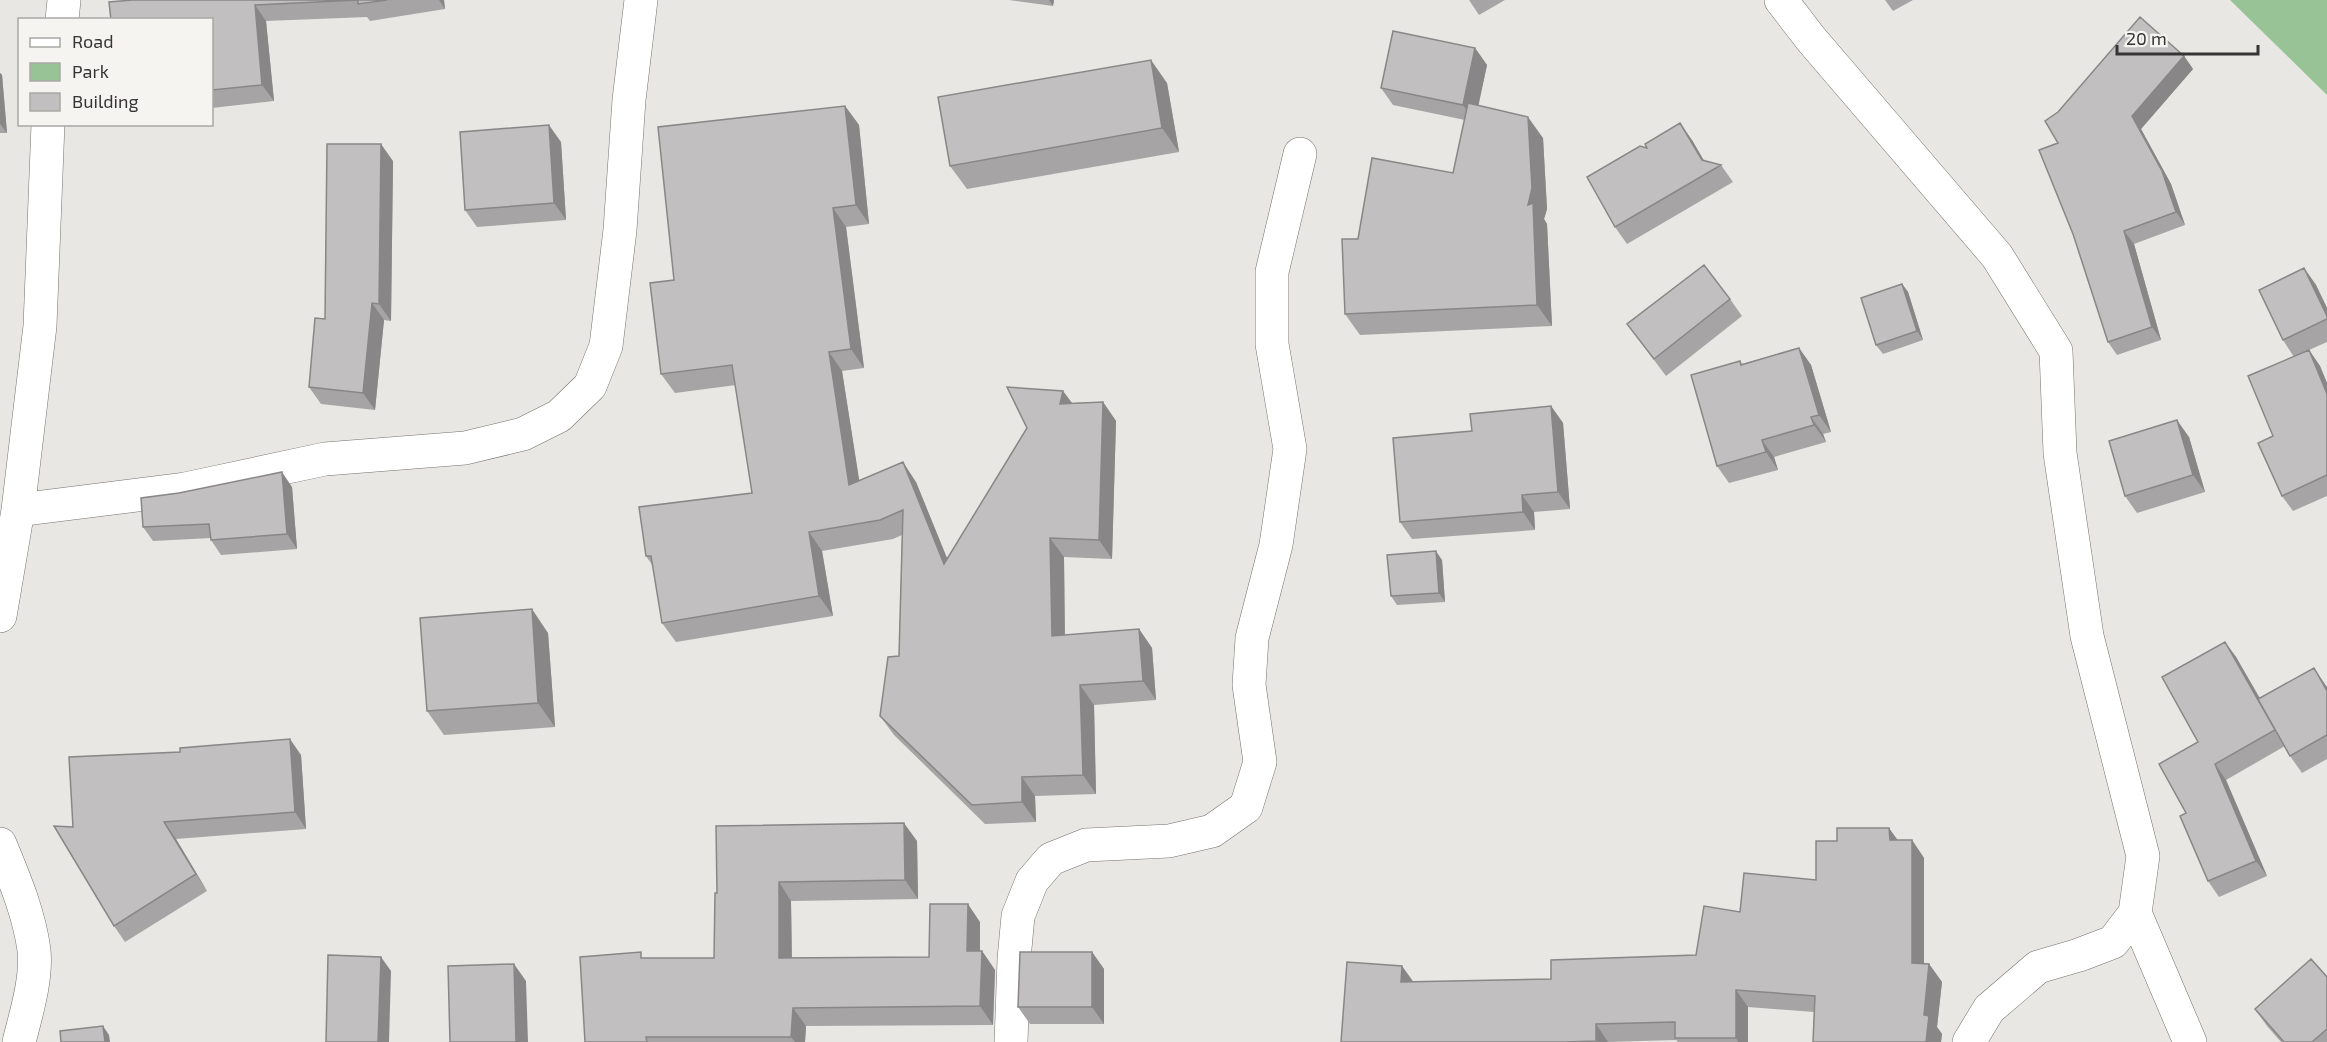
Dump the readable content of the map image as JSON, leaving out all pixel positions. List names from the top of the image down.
{
  "legend": ["Road", "Park", "Building"],
  "scale_bar": "20 m"
}
